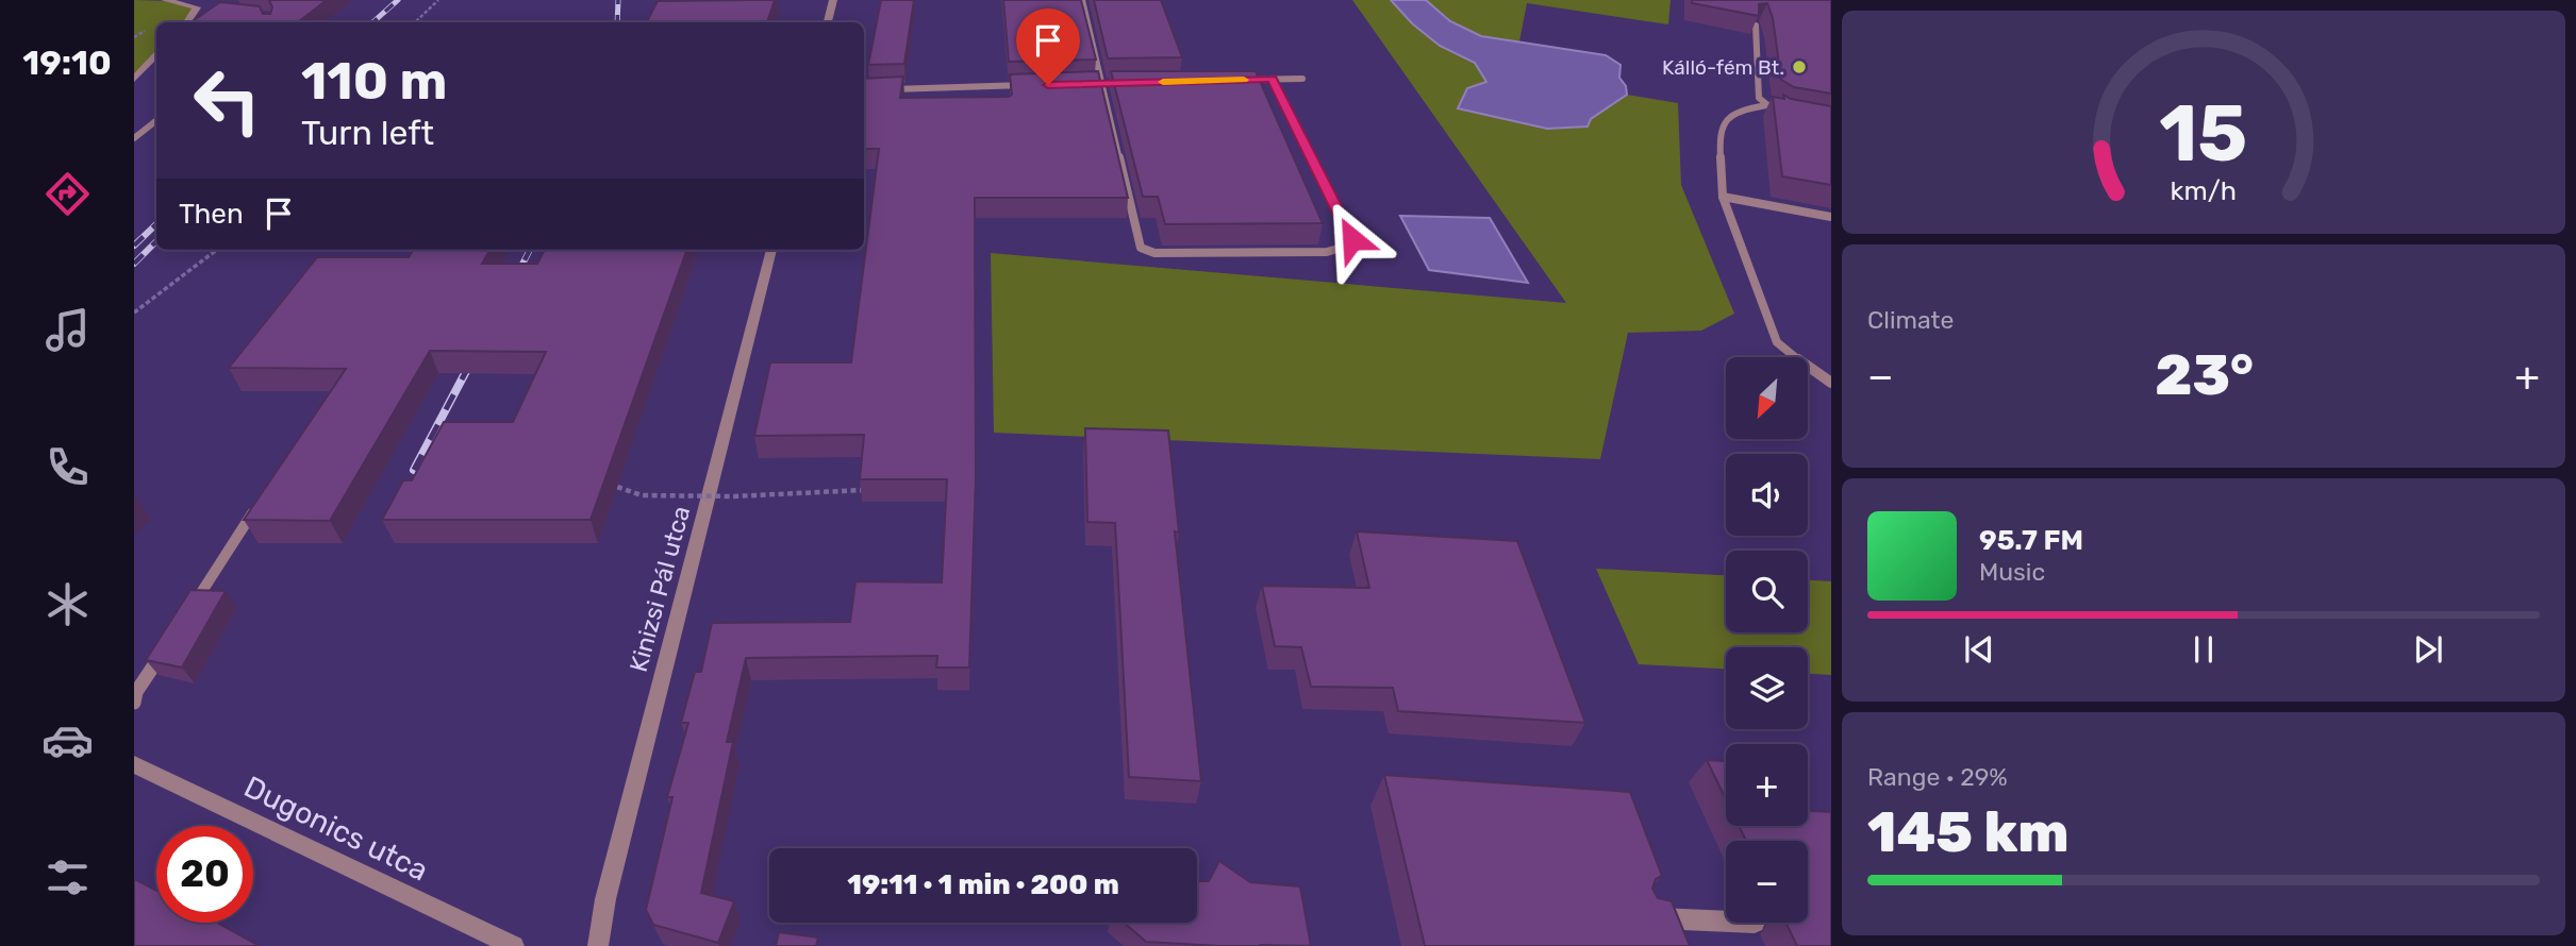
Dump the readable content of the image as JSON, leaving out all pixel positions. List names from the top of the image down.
{
  "streets": {
    "street": ["Kinizsi Pál utca", "Dugonics utca"]
  },
  "places": ["Kálló-fém Bt."],
  "north": "bottom left",
  "page": {
    "tabs": "19:10",
    "turn": ["110 m", "Turn left"],
    "then": "Then",
    "tile": [
      "Climate",
      ["Range · 29%", "145 km"]
    ],
    "heat": ["−", "23°", "+"],
    "map_buttons": ["+", "−"],
    "song": ["95.7 FM", "Music"],
    "limit": "20",
    "trip": "19:11 · 1 min · 200 m",
    "gauge": ["15", "km/h"]
  }
}
